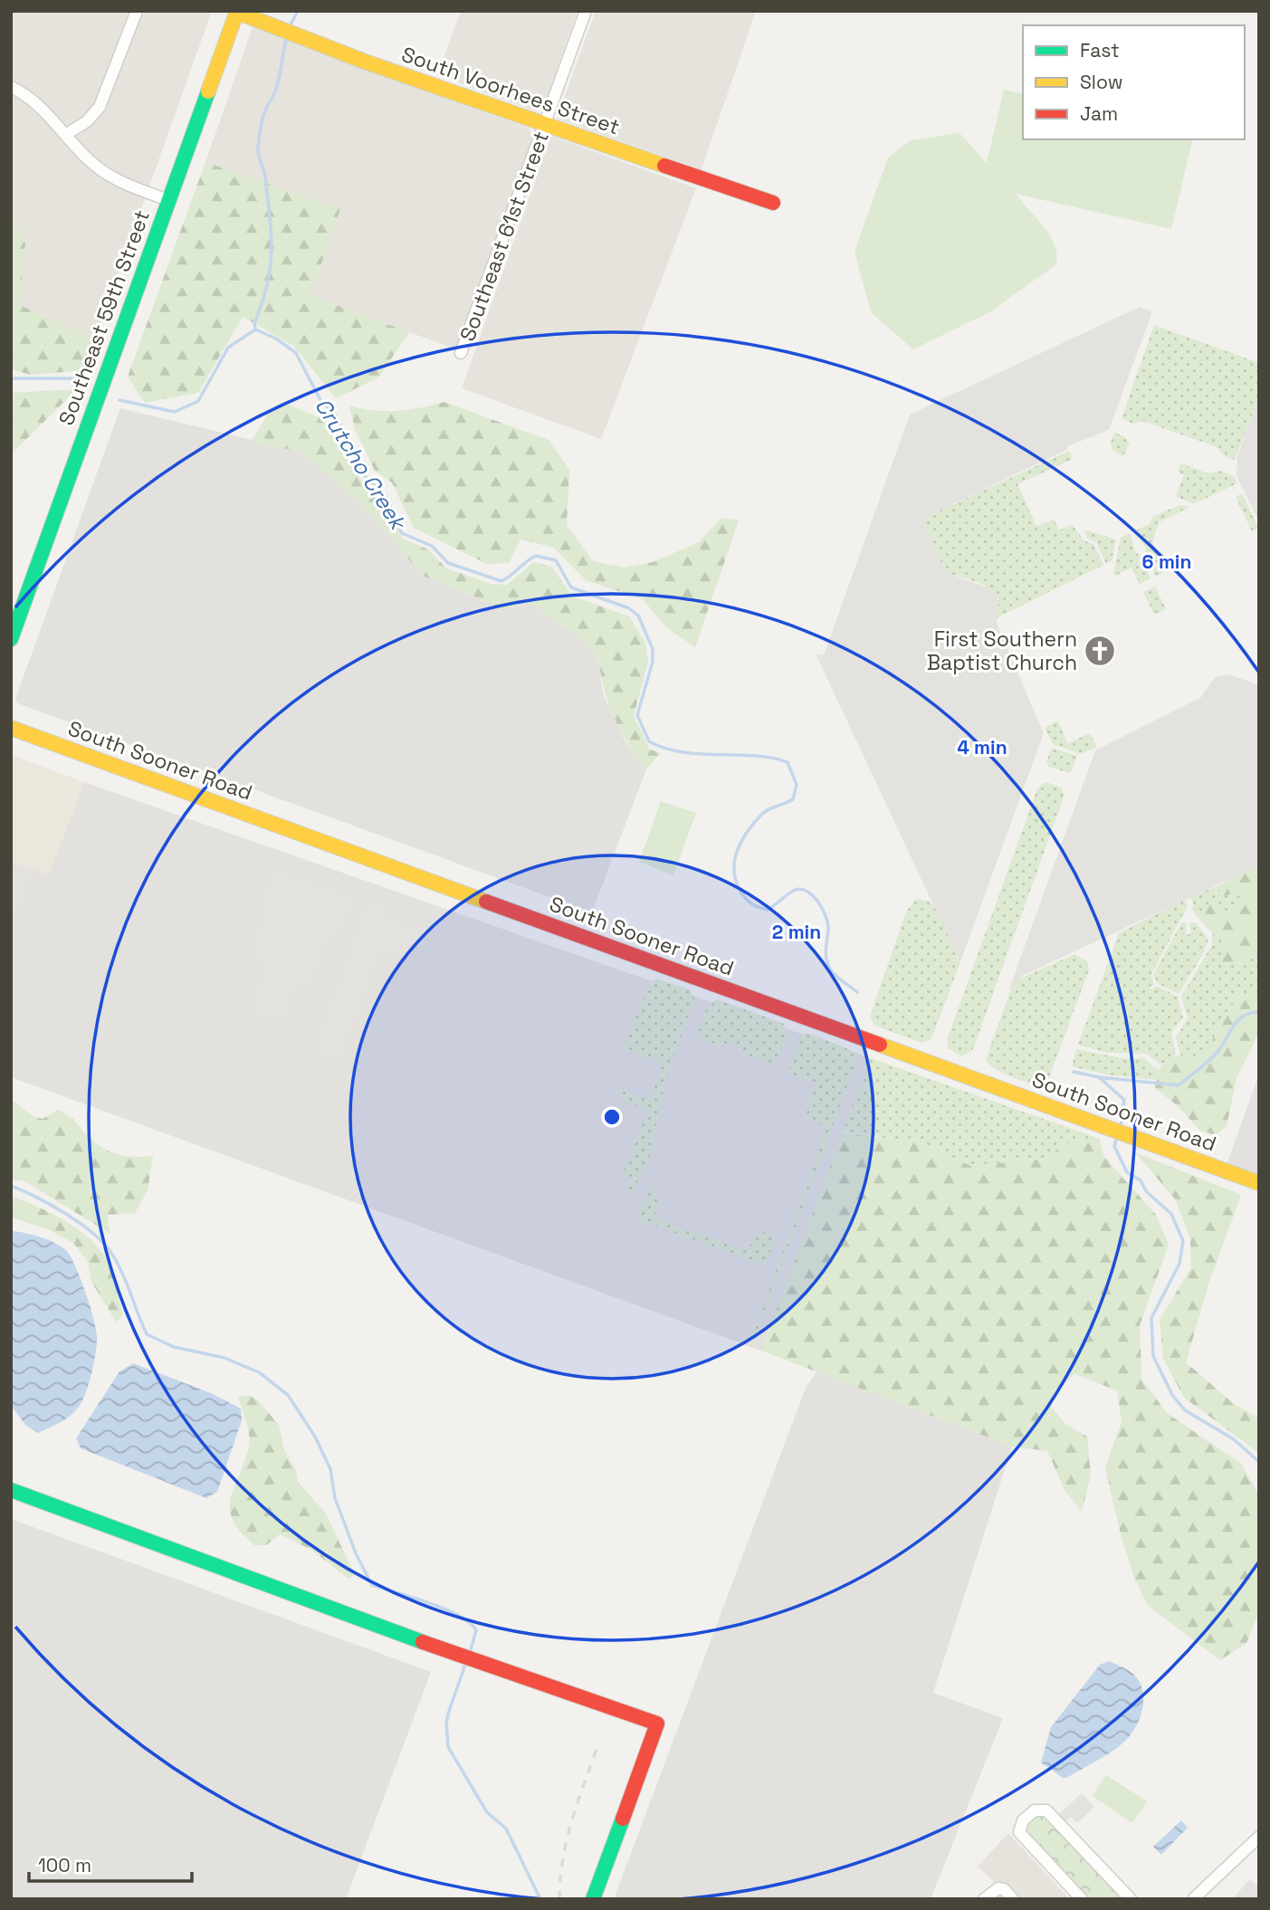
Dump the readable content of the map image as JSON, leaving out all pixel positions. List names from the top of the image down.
{
  "streets": {
    "main road": ["South Voorhees Street", "Southeast 59th Street", "South Sooner Road"],
    "street": ["Southeast 61st Street"]
  },
  "crossings": [
    ["South Voorhees Street", "Southeast 61st Street"],
    ["South Voorhees Street", "Southeast 59th Street"]
  ],
  "water": ["Crutcho Creek"],
  "places": {
    "church": ["First Southern Baptist Church"]
  },
  "legend": ["Fast", "Slow", "Jam"],
  "scale_bar": "100 m",
  "rings": ["6 min", "4 min", "2 min"]
}
